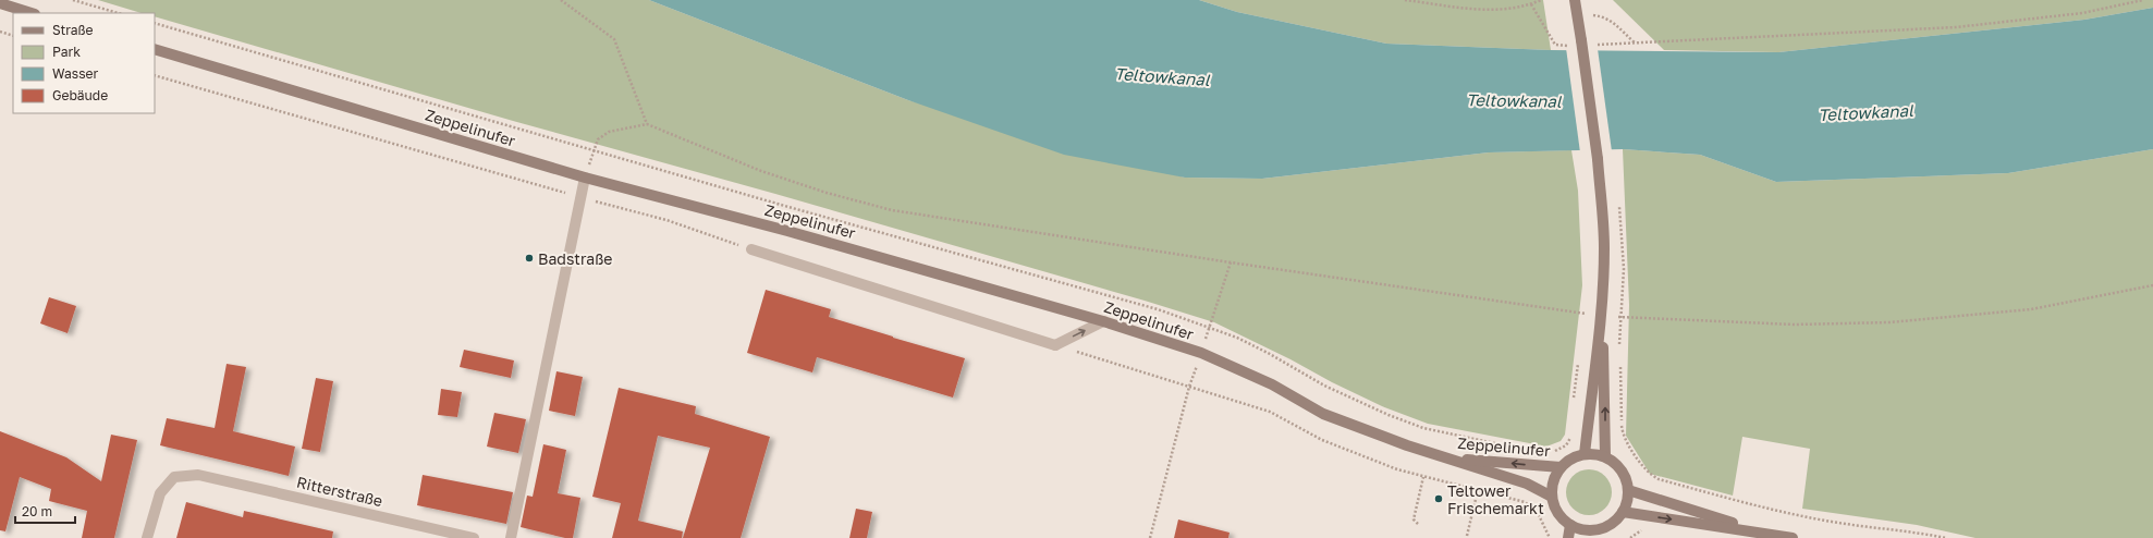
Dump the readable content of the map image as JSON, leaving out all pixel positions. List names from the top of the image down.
{
  "streets": {
    "main road": ["Zeppelinufer"],
    "street": ["Ritterstraße"]
  },
  "water": ["Teltowkanal"],
  "places": ["Badstraße", "Teltower Frischemarkt"],
  "legend": [
    "Straße",
    "Park",
    "Wasser",
    "Gebäude"
  ],
  "scale_bar": "20 m"
}
